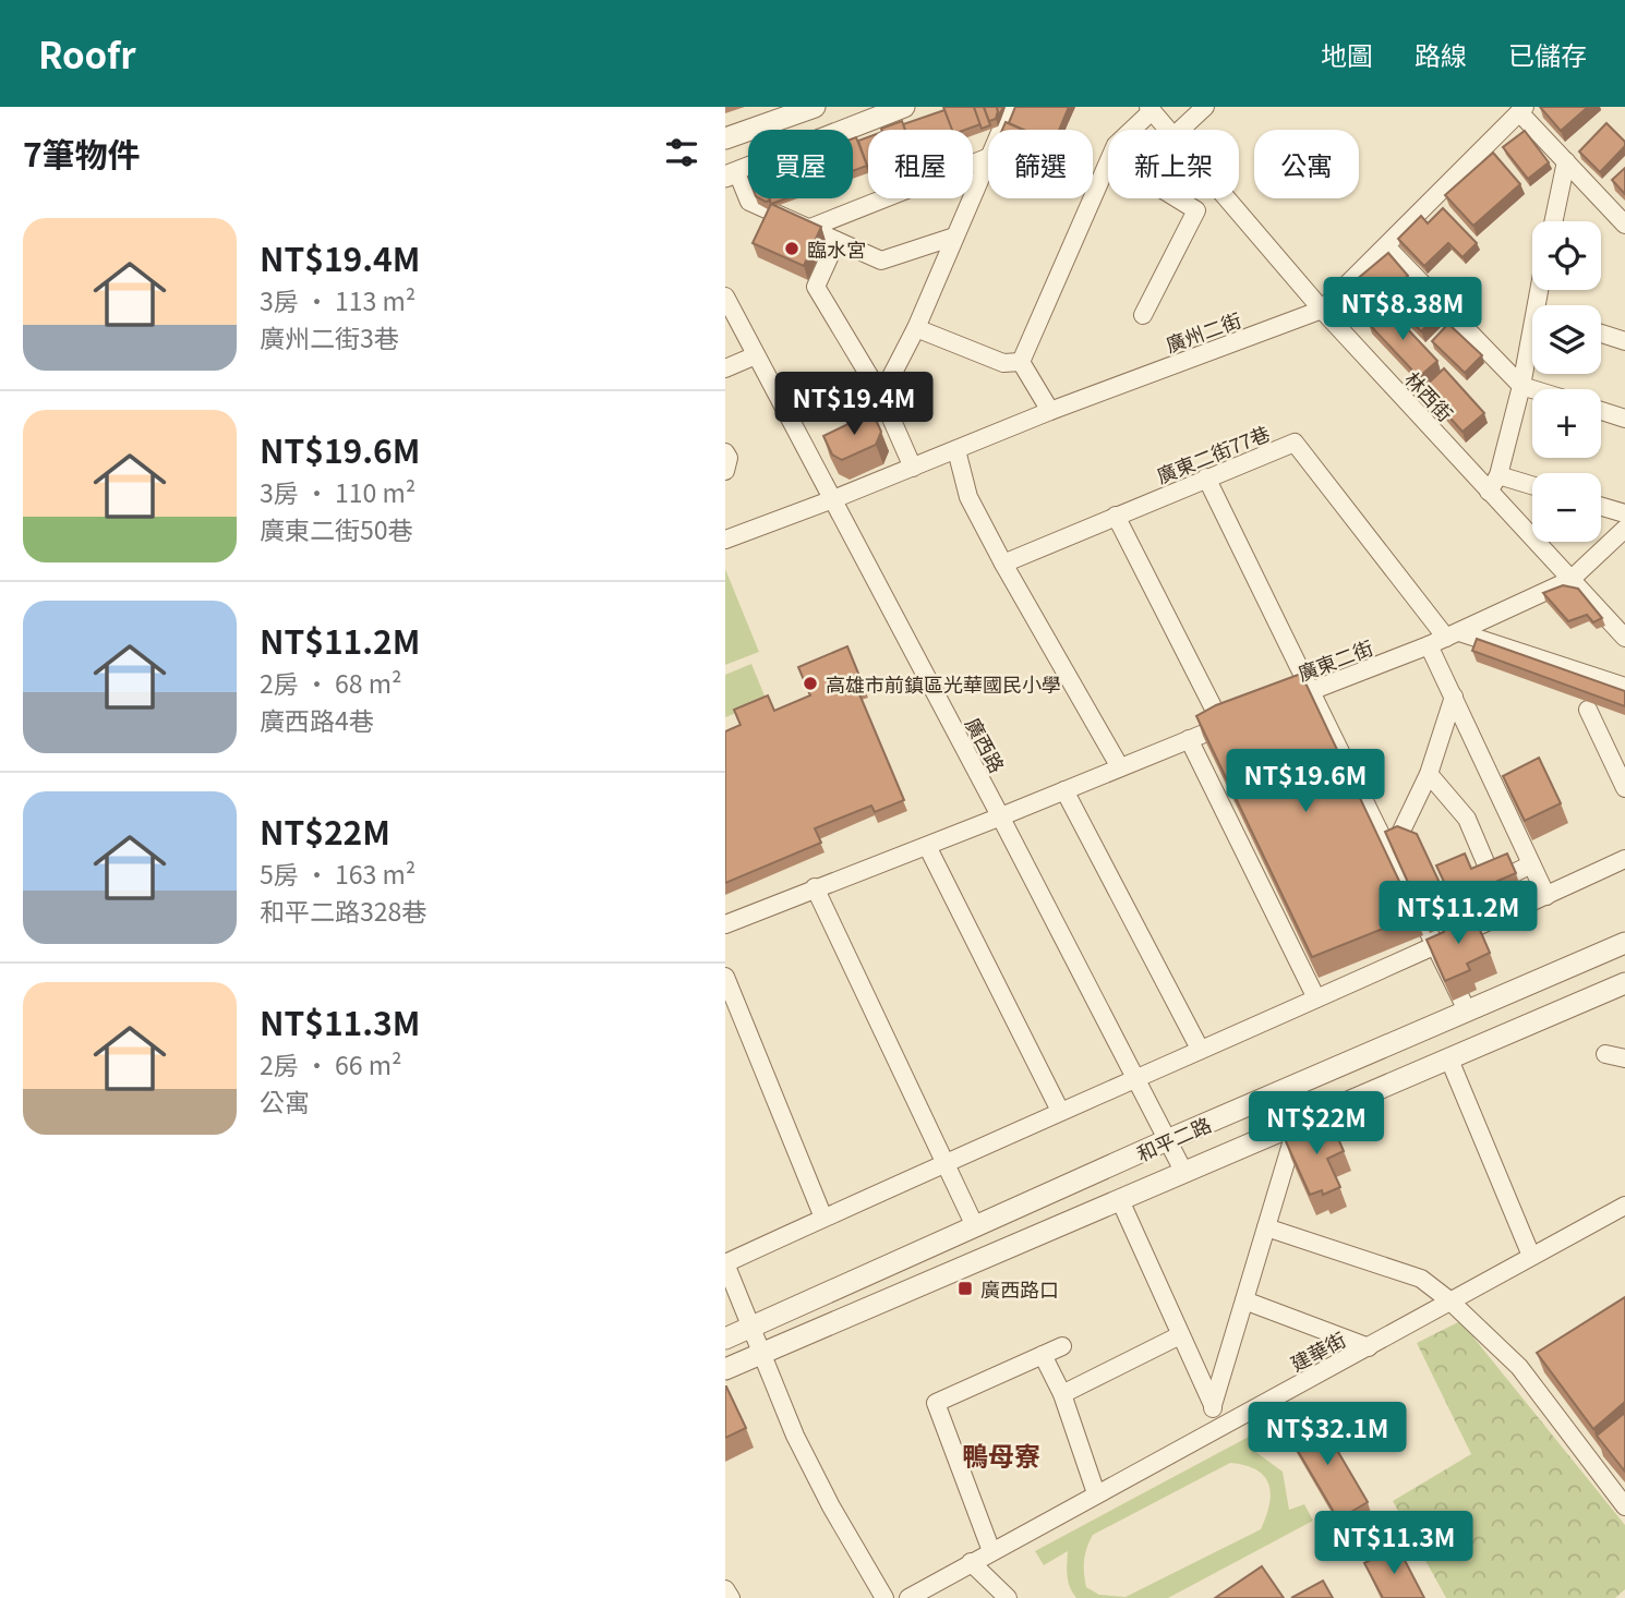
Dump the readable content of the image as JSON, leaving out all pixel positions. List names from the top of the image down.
{
  "streets": {
    "street": [
      "廣州二街",
      "林西街",
      "廣東二街77巷",
      "廣東二街",
      "廣西路",
      "和平二路",
      "建華街"
    ]
  },
  "crossings": [
    ["廣州二街", "林西街"],
    ["廣州二街", "廣西路"],
    ["林西街", "廣東二街"],
    ["廣東二街77巷", "廣東二街"],
    ["廣西路", "和平二路"]
  ],
  "districts": ["鴨母寮"],
  "places": {
    "other": ["臨水宮", "高雄市前鎮區光華國民小學"],
    "transit": ["廣西路口"]
  },
  "page": {
    "header": "Roofr",
    "nav": ["地圖", "路線", "已儲存"],
    "heading": "7筆物件",
    "chip": [
      "買屋",
      "租屋",
      "篩選",
      "新上架",
      "公寓"
    ],
    "list": [
      {
        "name": "NT$19.4M",
        "note": "3房 · 113 m² · 廣州二街3巷"
      },
      {
        "name": "NT$19.6M",
        "note": "3房 · 110 m² · 廣東二街50巷"
      },
      {
        "name": "NT$11.2M",
        "note": "2房 · 68 m² · 廣西路4巷"
      },
      {
        "name": "NT$22M",
        "note": "5房 · 163 m² · 和平二路328巷"
      },
      {
        "name": "NT$11.3M",
        "note": "2房 · 66 m² · 公寓"
      }
    ],
    "map_buttons": ["+", "−"],
    "price": [
      "NT$8.38M",
      "NT$19.4M",
      "NT$19.6M",
      "NT$11.2M",
      "NT$22M",
      "NT$32.1M",
      "NT$11.3M"
    ]
  }
}
